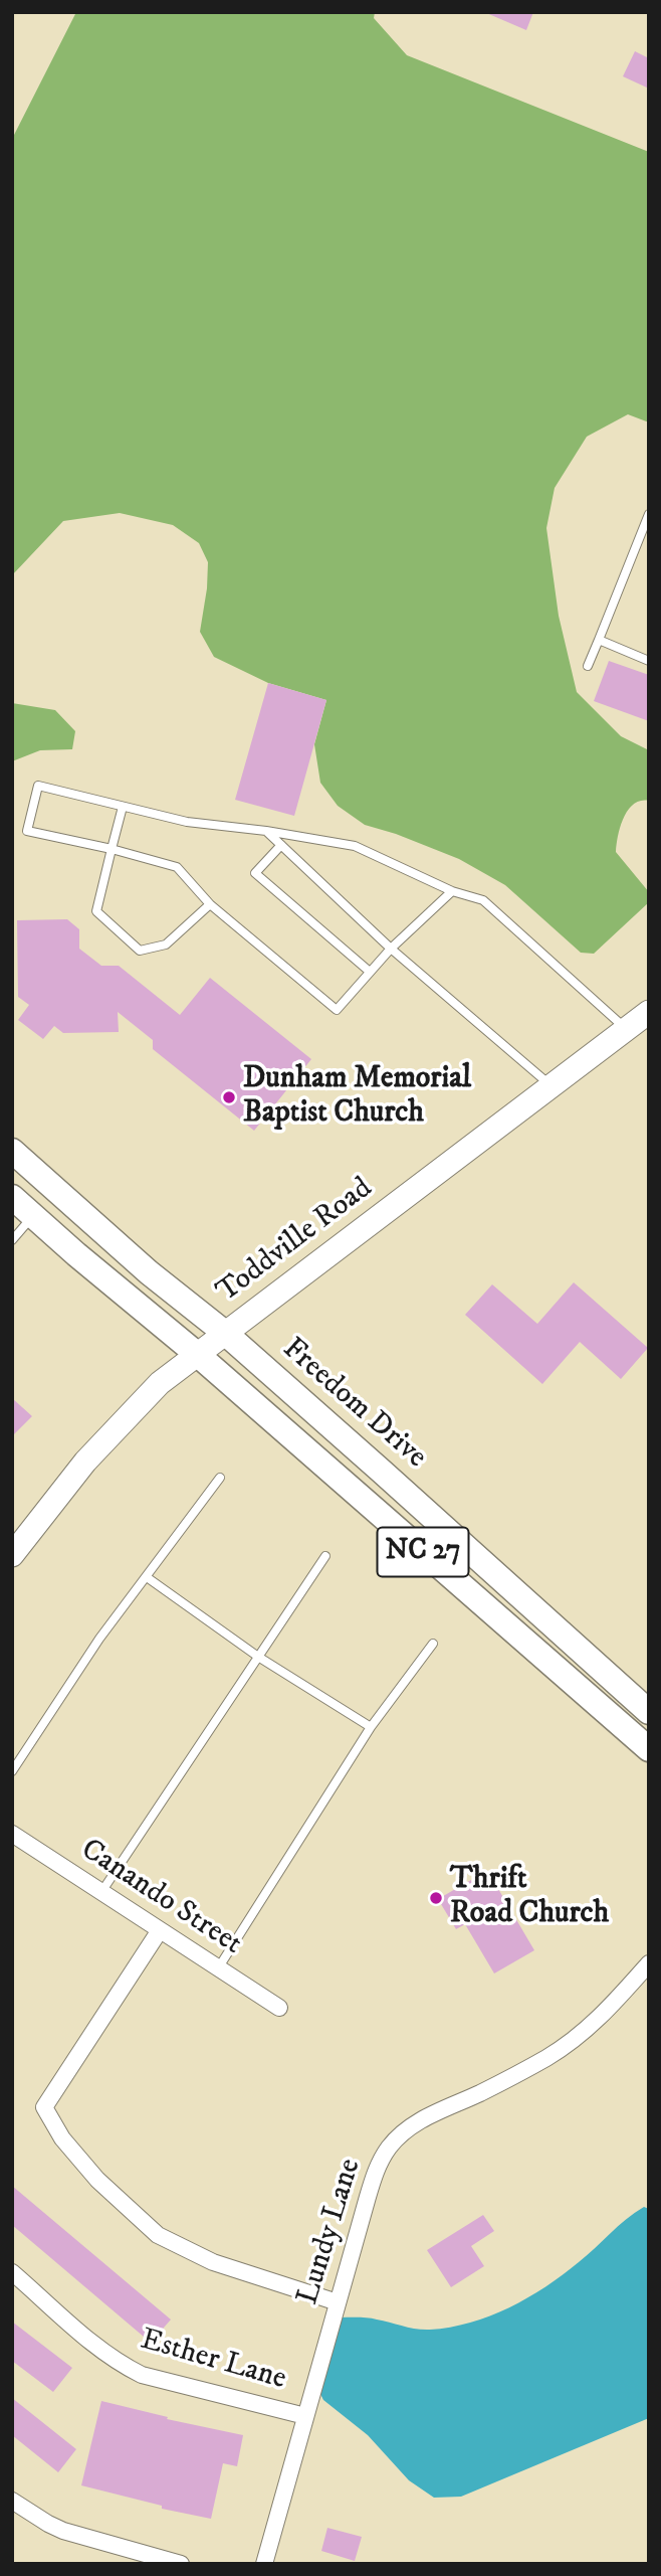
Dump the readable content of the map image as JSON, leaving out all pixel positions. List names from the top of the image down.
{
  "streets": {
    "main road": ["Freedom Drive", "NC 27"],
    "street": [
      "Toddville Road",
      "Canando Street",
      "Lundy Lane",
      "Esther Lane"
    ]
  },
  "crossings": [
    ["Toddville Road", "Freedom Drive"],
    ["Toddville Road", "NC 27"],
    ["Lundy Lane", "Esther Lane"]
  ],
  "places": ["Dunham Memorial Baptist Church", "Thrift Road Church"]
}
